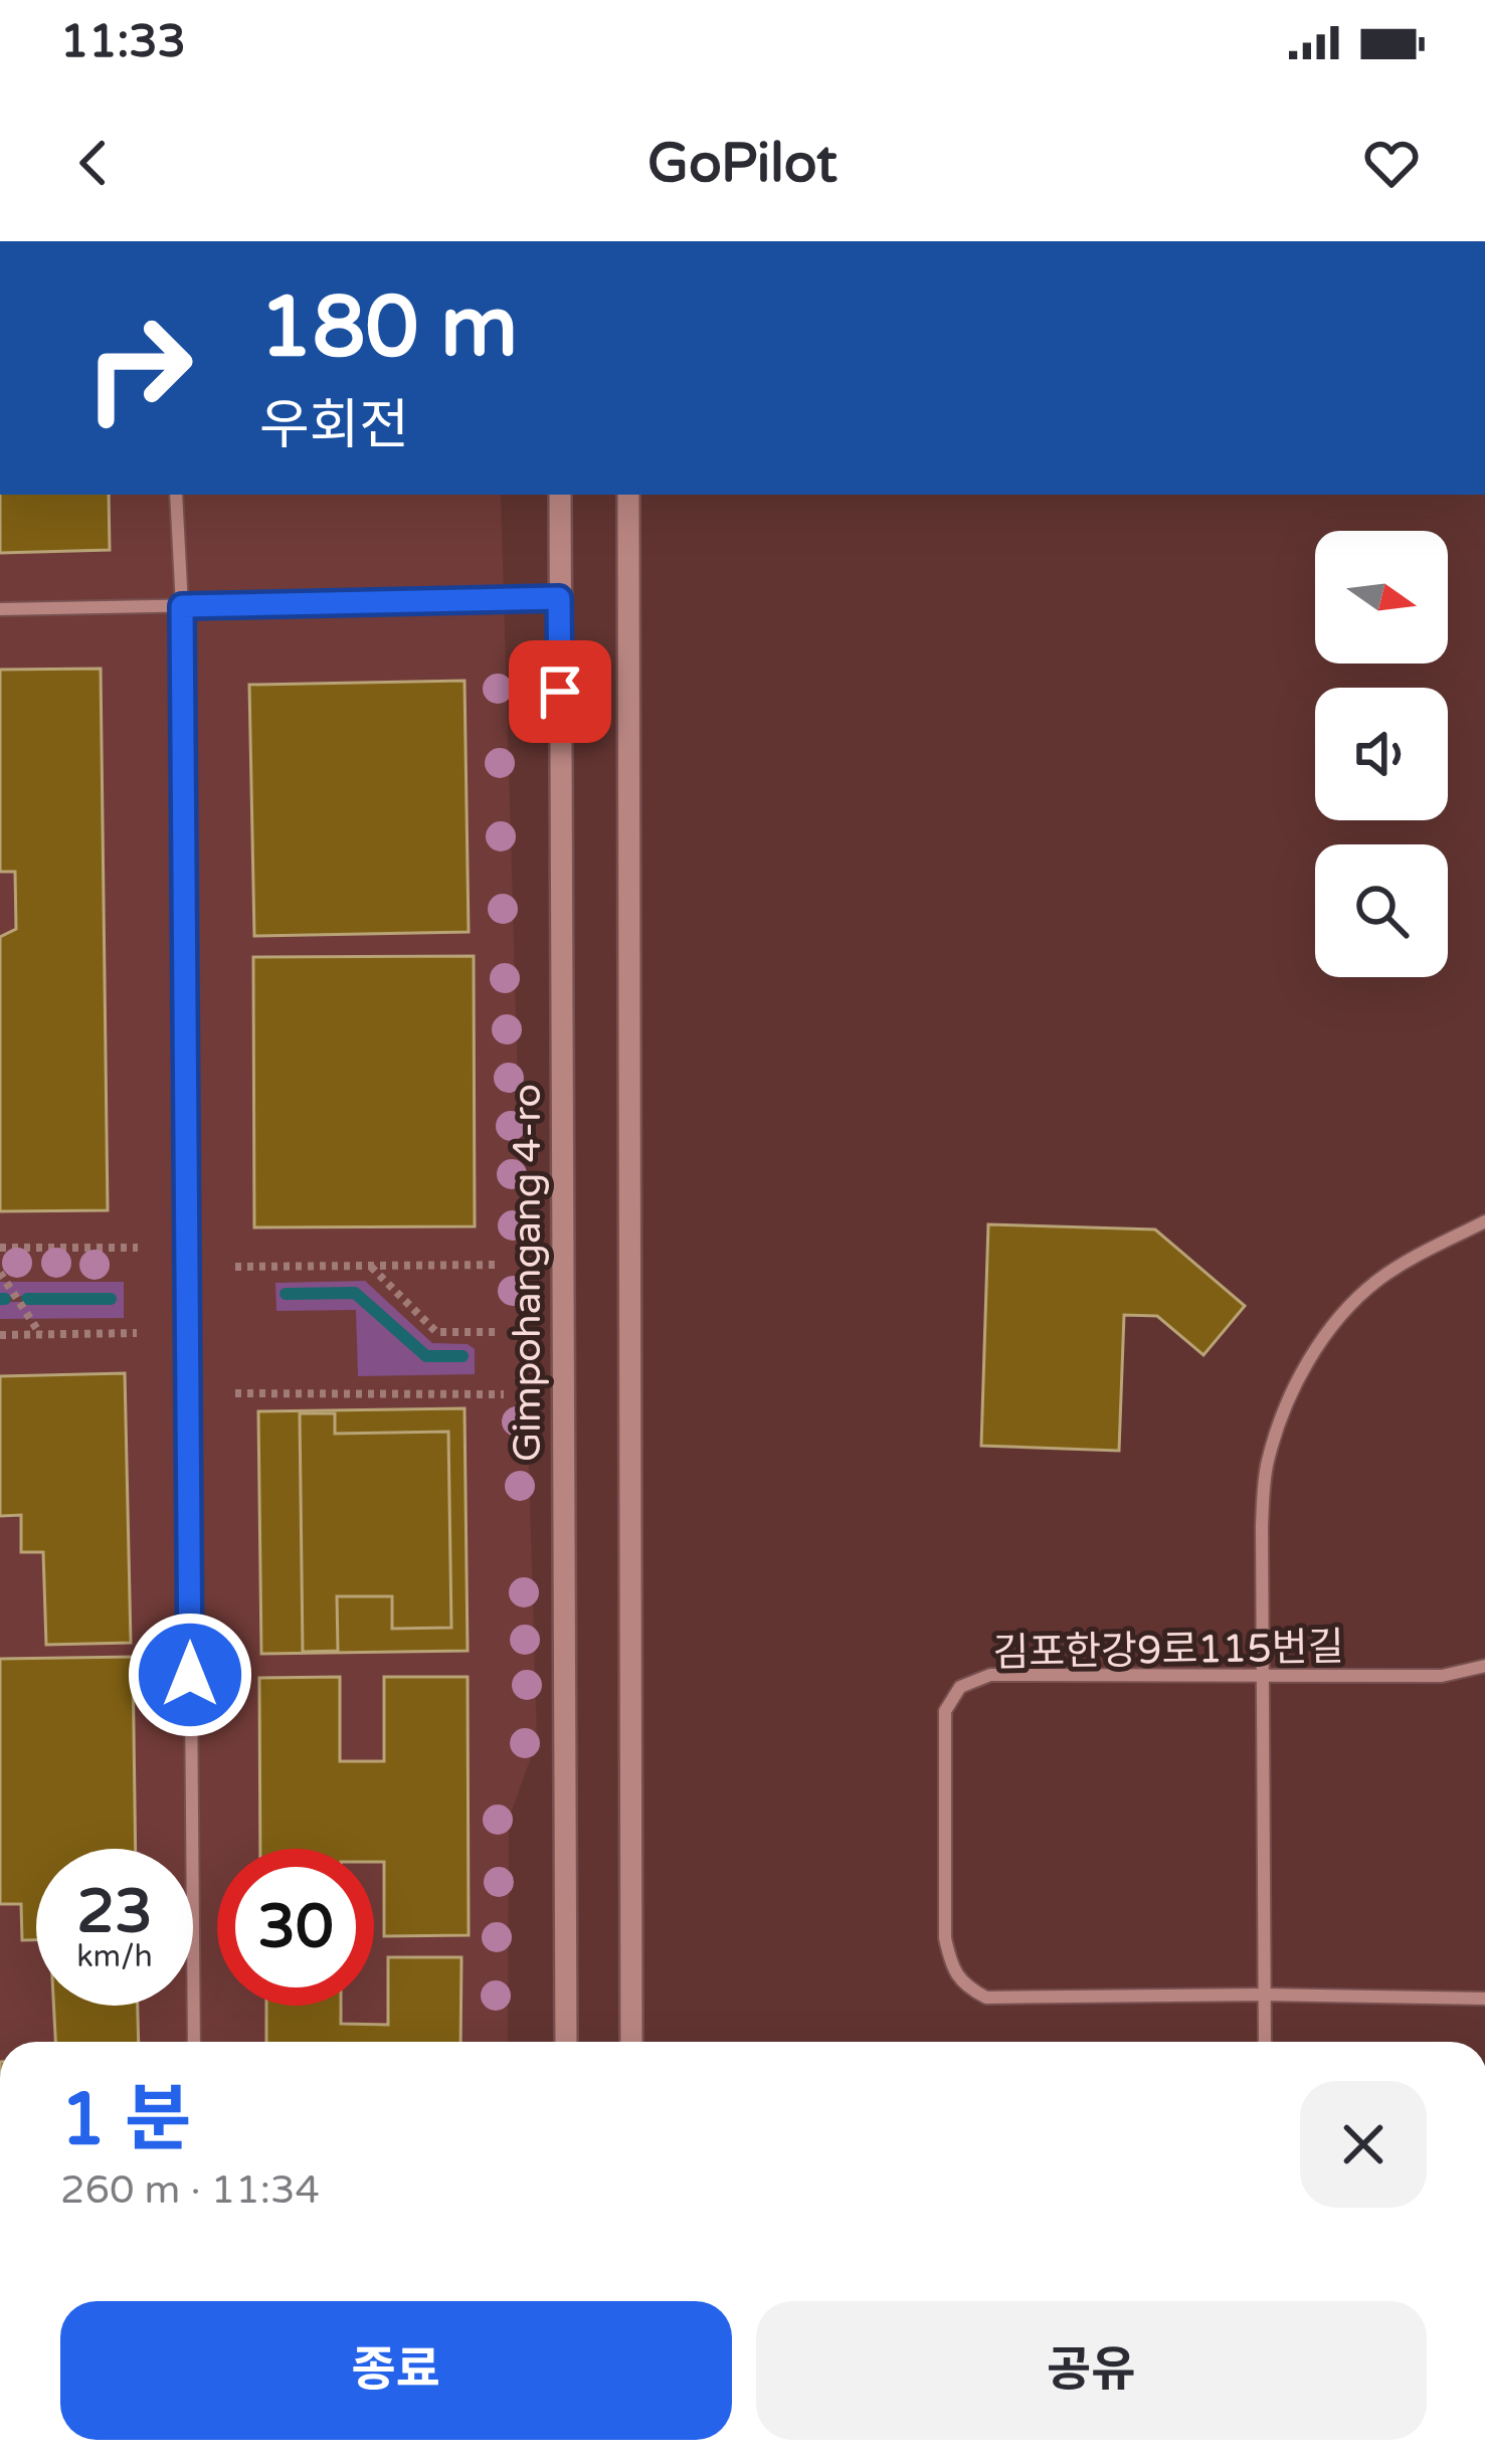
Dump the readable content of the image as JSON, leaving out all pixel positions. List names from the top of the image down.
{
  "streets": {
    "street": ["Gimpohangang 4-ro", "김포한강9로115번길"]
  },
  "north": "right",
  "page": {
    "status": "11:33",
    "header": "GoPilot",
    "turn": ["180 m", "우회전"],
    "speed": "23 km/h",
    "limit": "30",
    "heading": ["1 분", "260 m · 11:34"],
    "buttons": ["종료", "공유"]
  }
}
